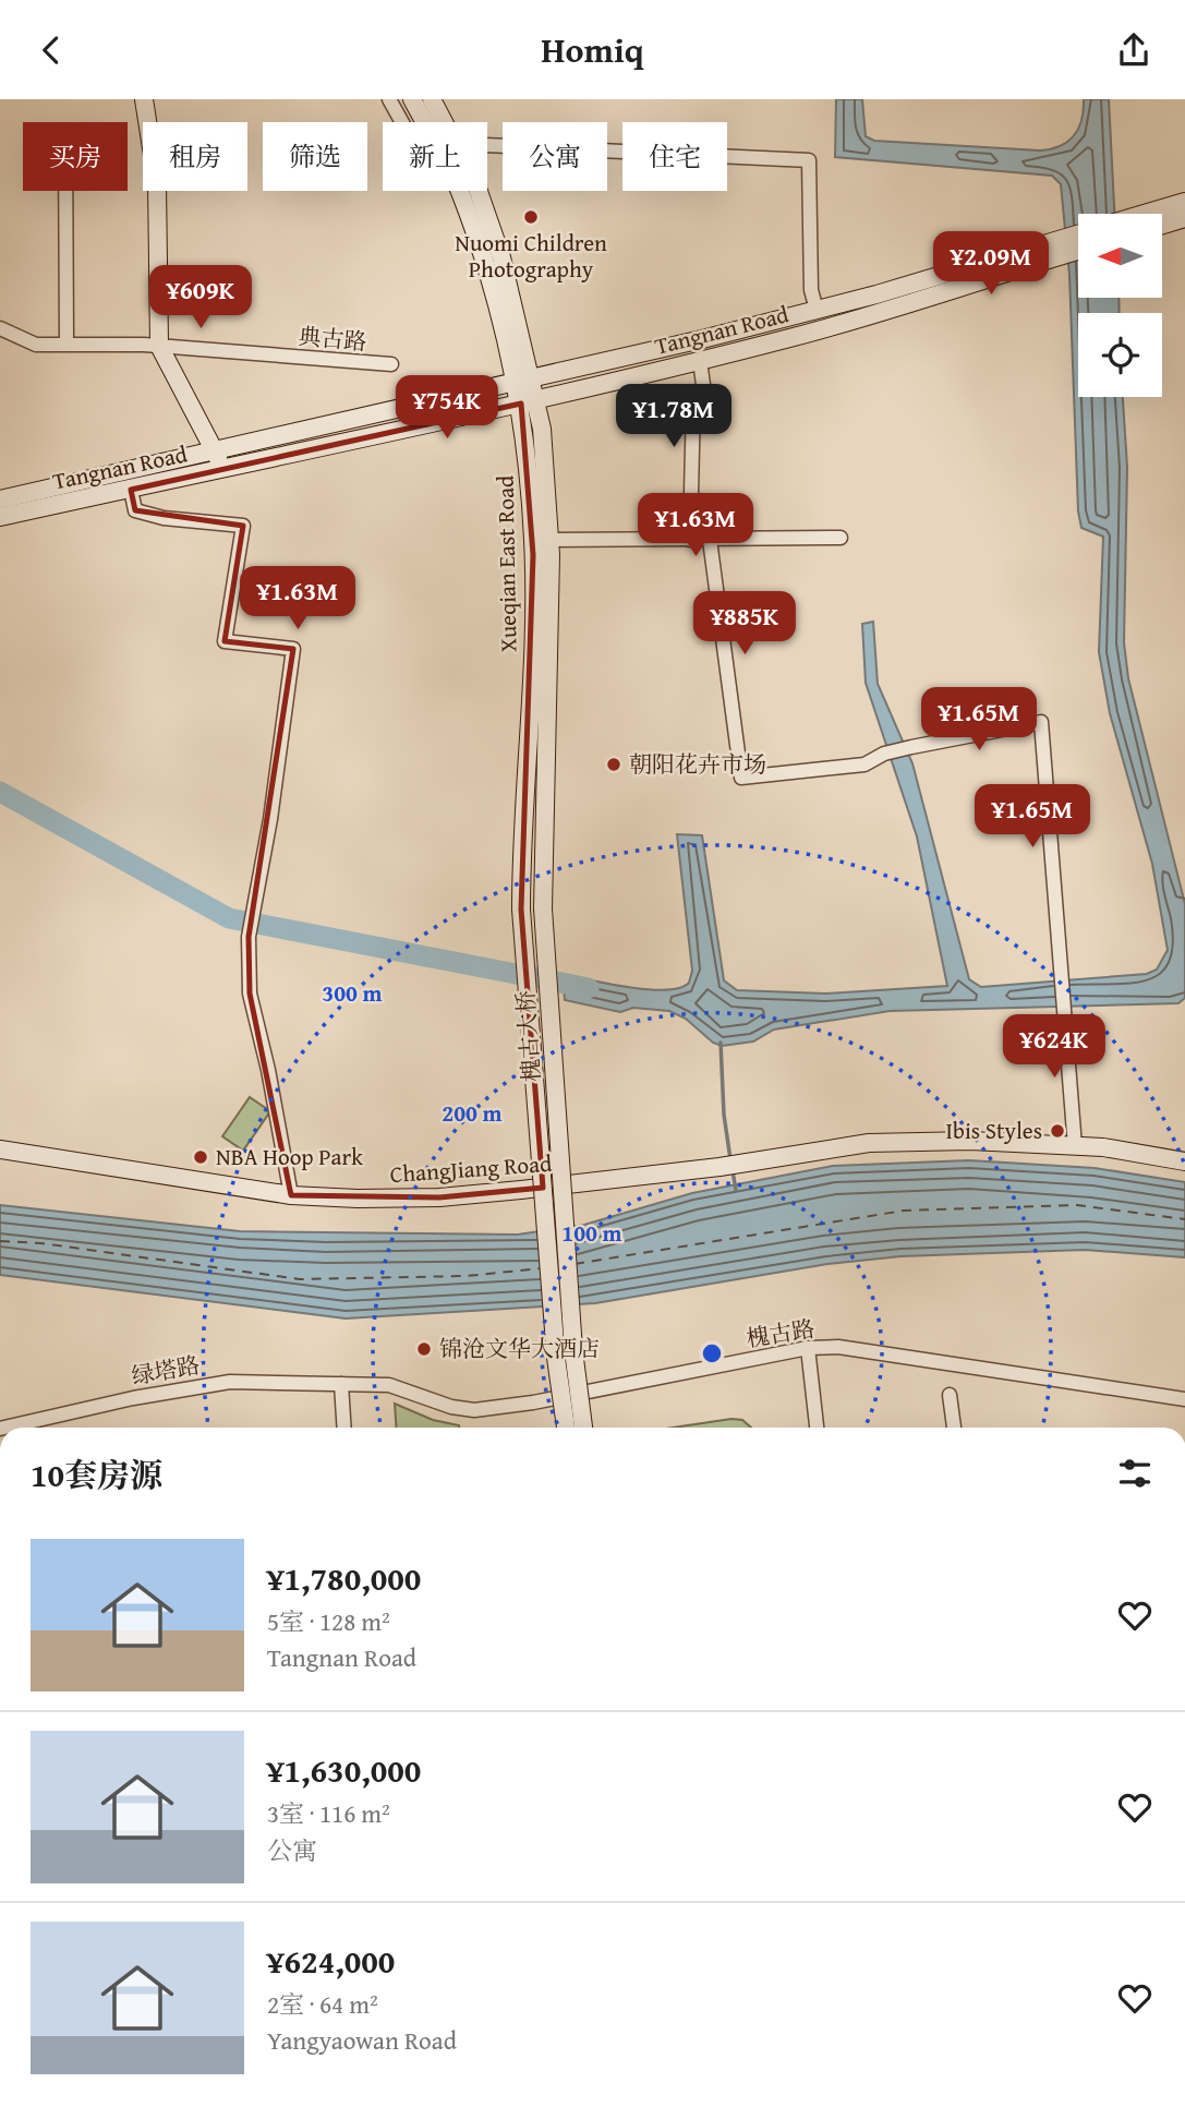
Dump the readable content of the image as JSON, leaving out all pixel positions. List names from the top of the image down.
{
  "streets": {
    "main road": [
      "Tangnan Road",
      "Xueqian East Road",
      "槐古大桥",
      "ChangJiang Road"
    ],
    "street": ["典古路", "槐古路", "绿塔路"]
  },
  "crossings": [
    ["Tangnan Road", "Xueqian East Road"],
    ["Xueqian East Road", "槐古大桥"],
    ["槐古路", "绿塔路"]
  ],
  "places": [
    "Nuomi Children Photography",
    "朝阳花卉市场",
    "Ibis Styles",
    "NBA Hoop Park",
    "锦沧文华大酒店"
  ],
  "north": "left",
  "page": {
    "header": "Homiq",
    "chip": [
      "买房",
      "租房",
      "筛选",
      "新上",
      "公寓",
      "住宅"
    ],
    "price": [
      "¥2.09M",
      "¥609K",
      "¥754K",
      "¥1.78M",
      "¥1.63M",
      "¥1.63M",
      "¥885K",
      "¥1.65M",
      "¥1.65M",
      "¥624K"
    ],
    "heading": "10套房源",
    "list": [
      {
        "name": "¥1,780,000",
        "note": "5室 · 128 m² · Tangnan Road"
      },
      {
        "name": "¥1,630,000",
        "note": "3室 · 116 m² · 公寓"
      },
      {
        "name": "¥624,000",
        "note": "2室 · 64 m² · Yangyaowan Road"
      }
    ]
  },
  "rings": ["300 m", "200 m", "100 m"]
}
